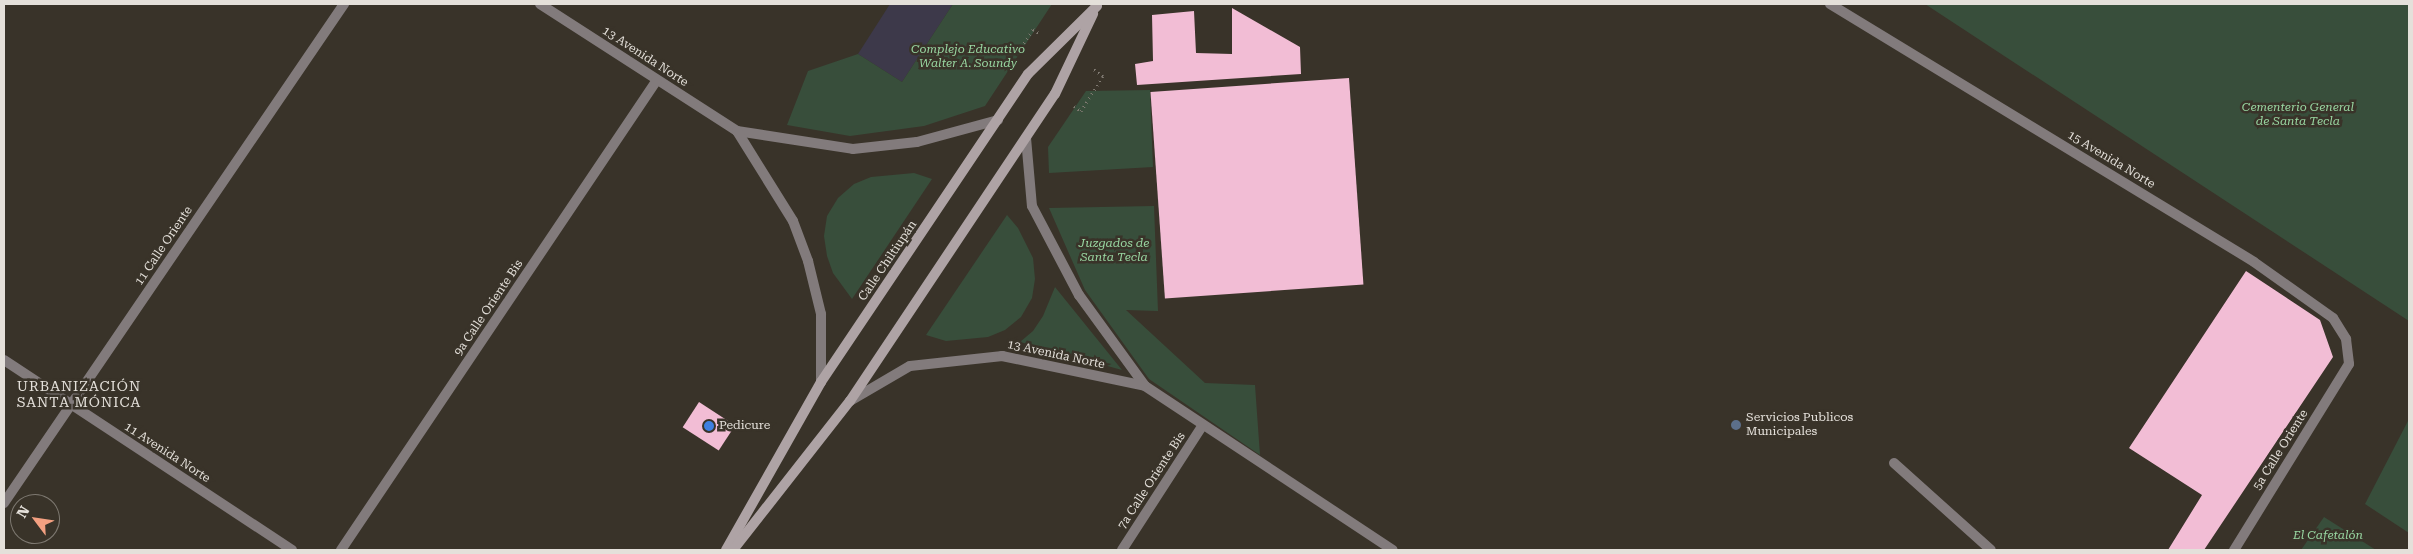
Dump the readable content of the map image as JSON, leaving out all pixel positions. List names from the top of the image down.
{
  "streets": {
    "main road": ["Calle Chiltiupán"],
    "street": [
      "13 Avenida Norte",
      "15 Avenida Norte",
      "11 Calle Oriente",
      "9a Calle Oriente Bis",
      "5a Calle Oriente",
      "11 Avenida Norte",
      "7a Calle Oriente Bis"
    ]
  },
  "crossings": [
    ["13 Avenida Norte", "Calle Chiltiupán"],
    ["13 Avenida Norte", "9a Calle Oriente Bis"],
    ["13 Avenida Norte", "7a Calle Oriente Bis"],
    ["15 Avenida Norte", "5a Calle Oriente"],
    ["11 Calle Oriente", "11 Avenida Norte"]
  ],
  "districts": ["URBANIZACIÓN SANTA MÓNICA"],
  "parks": [
    "Complejo Educativo Walter A. Soundy",
    "Cementerio General de Santa Tecla",
    "Juzgados de Santa Tecla",
    "El Cafetalón"
  ],
  "places": ["Servicios Publicos Municipales", "Pedicure"],
  "north": "top left"
}
